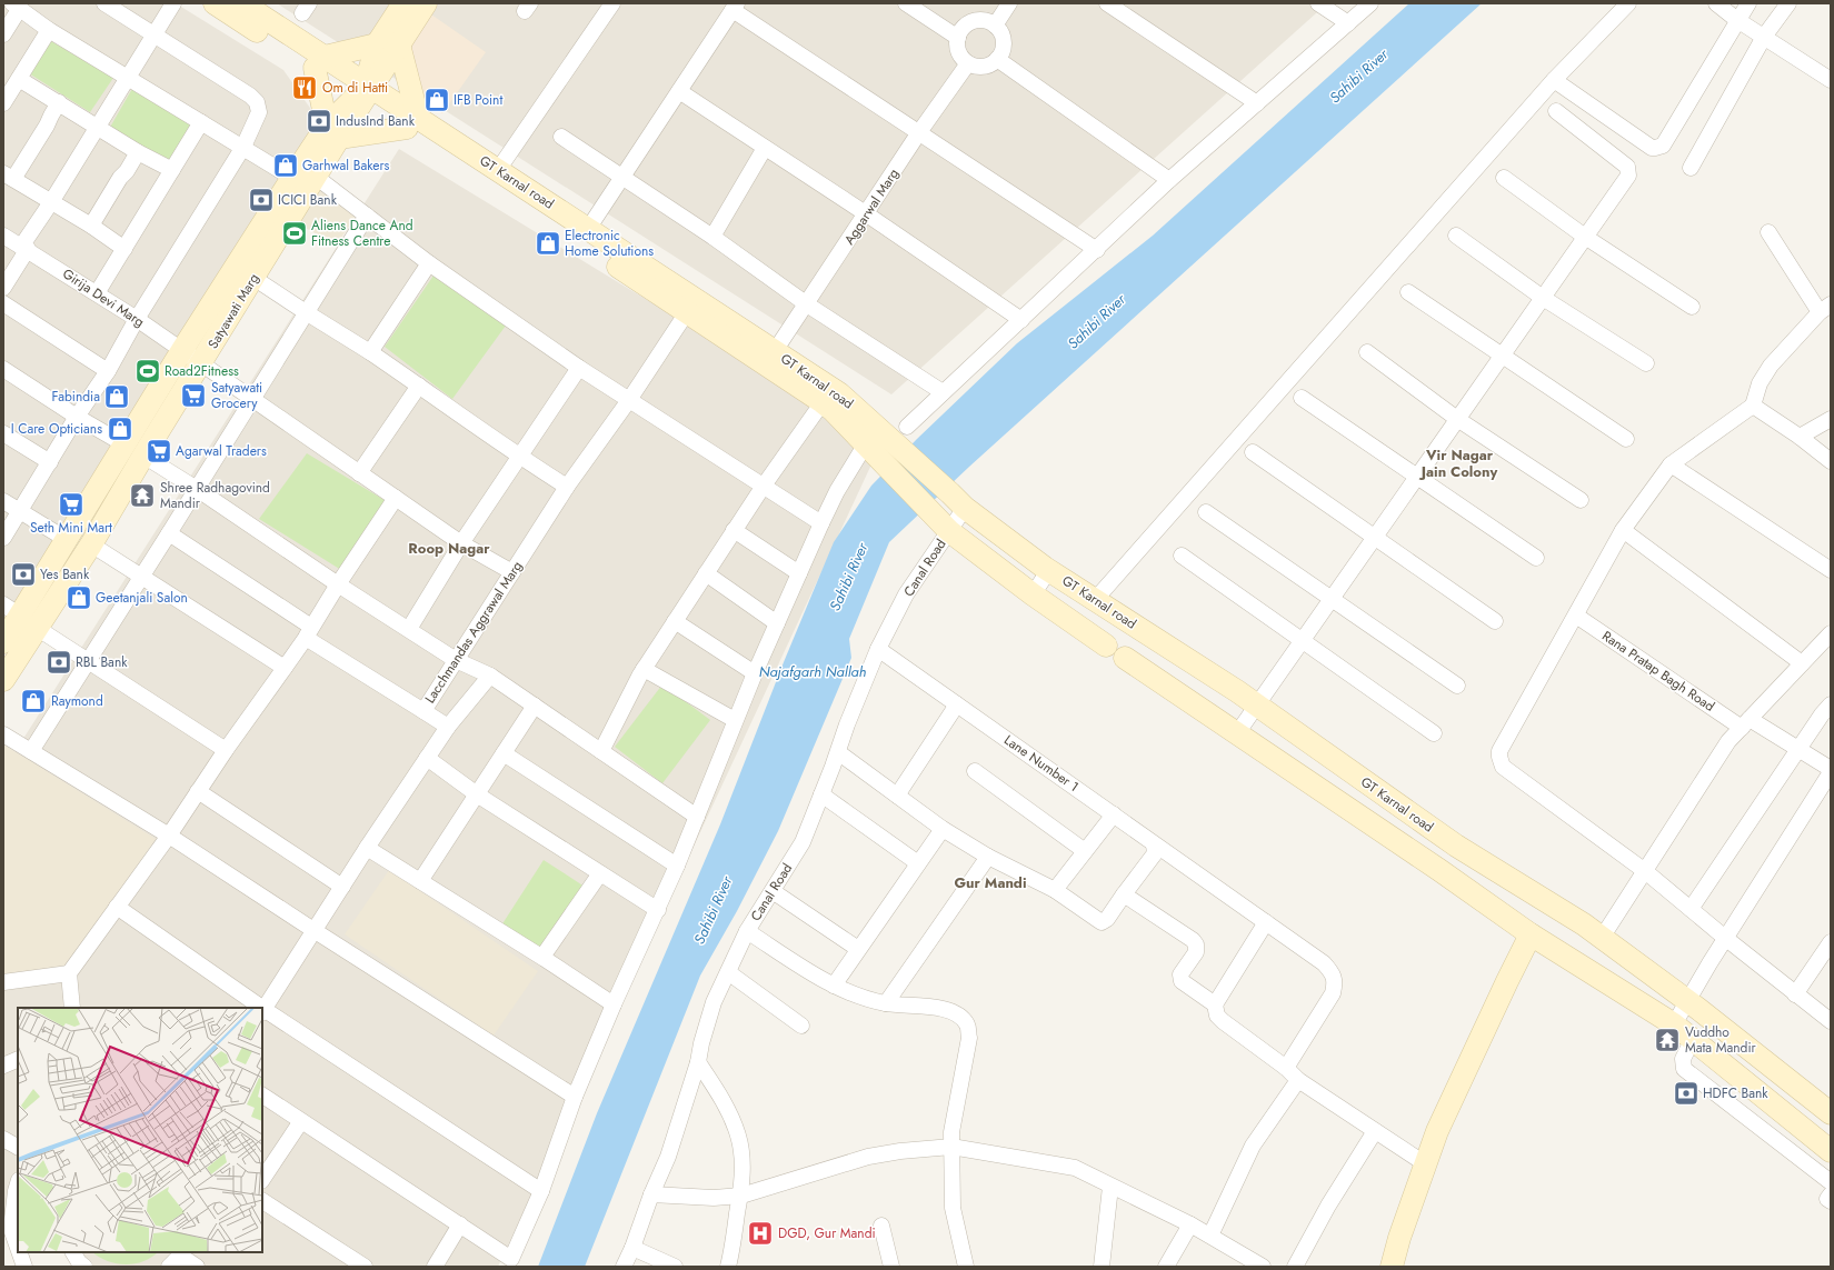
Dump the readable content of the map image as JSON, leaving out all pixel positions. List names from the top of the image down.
{
  "streets": {
    "main road": ["GT Karnal road", "Satyawati Marg"],
    "street": [
      "Aggarwal Marg",
      "Girija Devi Marg",
      "Canal Road",
      "Lacchmandas Aggrawal Marg",
      "Rana Pratap Bagh Road",
      "Lane Number 1"
    ]
  },
  "crossings": [
    ["GT Karnal road", "Aggarwal Marg"],
    ["GT Karnal road", "Satyawati Marg"],
    ["GT Karnal road", "Canal Road"],
    ["GT Karnal road", "Lacchmandas Aggrawal Marg"],
    ["Girija Devi Marg", "Satyawati Marg"],
    ["Girija Devi Marg", "Lacchmandas Aggrawal Marg"],
    ["Canal Road", "Lane Number 1"]
  ],
  "districts": ["Vir Nagar Jain Colony", "Roop Nagar", "Gur Mandi"],
  "water": ["Sahibi River", "Najafgarh Nallah"],
  "places": {
    "restaurant": ["Om di Hatti"],
    "shop": [
      "IFB Point",
      "Garhwal Bakers",
      "Electronic Home Solutions",
      "Fabindia",
      "I Care Opticians",
      "Geetanjali Salon",
      "Raymond"
    ],
    "bank": [
      "IndusInd Bank",
      "ICICI Bank",
      "Yes Bank",
      "RBL Bank",
      "HDFC Bank"
    ],
    "sports": ["Aliens Dance And Fitness Centre", "Road2Fitness"],
    "supermarket": ["Satyawati Grocery", "Agarwal Traders", "Seth Mini Mart"],
    "temple": ["Shree Radhagovind Mandir", "Vuddho Mata Mandir"],
    "hospital": ["DGD, Gur Mandi"]
  }
}
